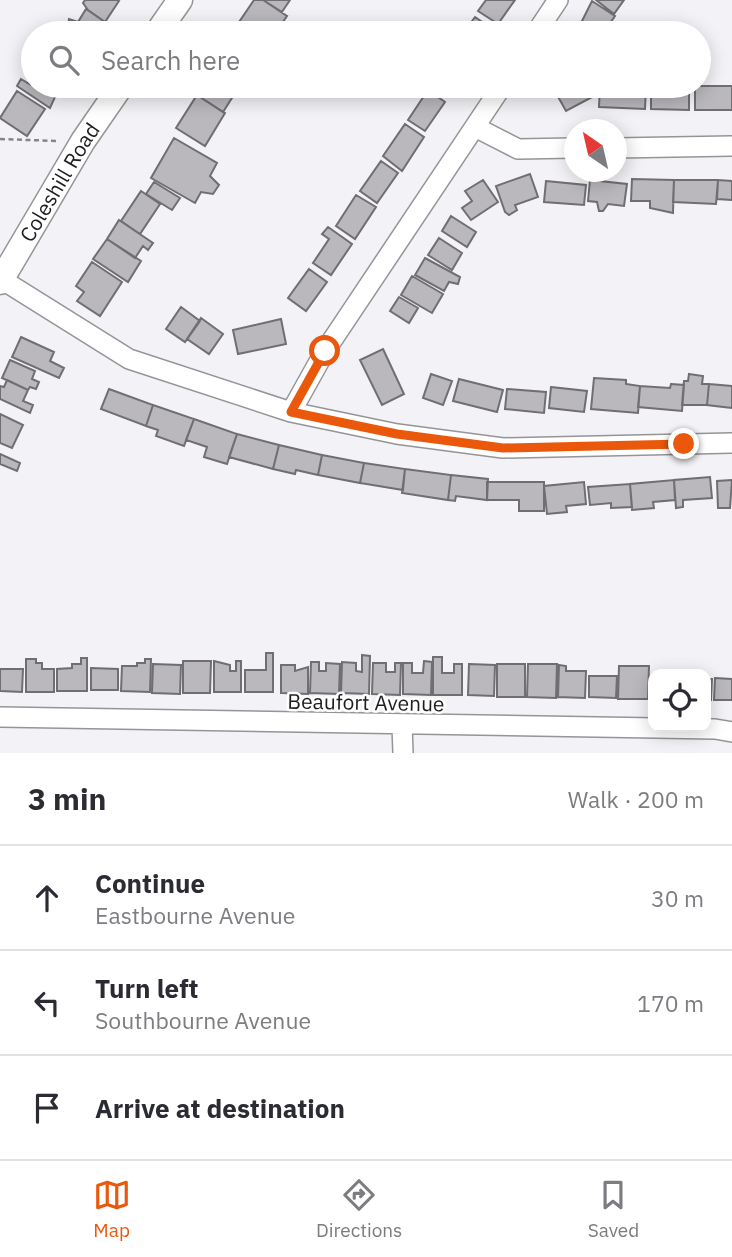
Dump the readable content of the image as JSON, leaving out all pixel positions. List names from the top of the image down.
{
  "streets": {
    "main road": ["Coleshill Road"],
    "street": ["Beaufort Avenue"]
  },
  "north": "top left",
  "page": {
    "search": "Search here",
    "heading": ["3 min", "Walk · 200 m"],
    "list": [
      ["Continue", "Eastbourne Avenue", "30 m"],
      ["Turn left", "Southbourne Avenue", "170 m"],
      "Arrive at destination"
    ],
    "nav": ["Map", "Directions", "Saved"]
  }
}
